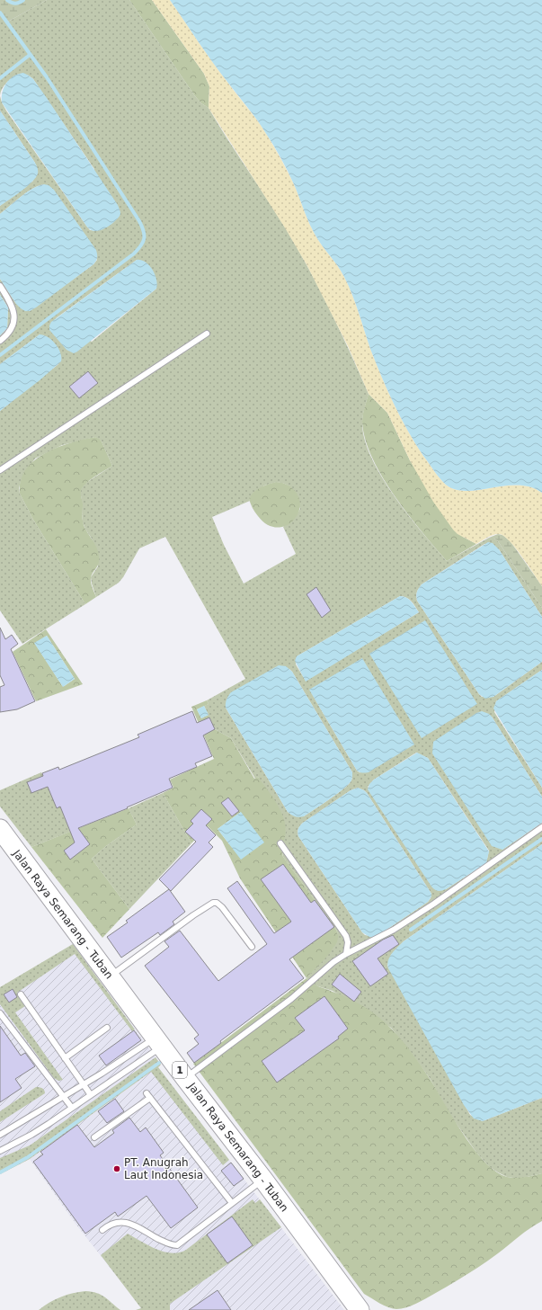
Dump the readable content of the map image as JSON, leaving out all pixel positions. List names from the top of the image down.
{
  "streets": {
    "highway": ["Jalan Raya Semarang - Tuban", "1"]
  },
  "places": ["PT. Anugrah Laut Indonesia"]
}
